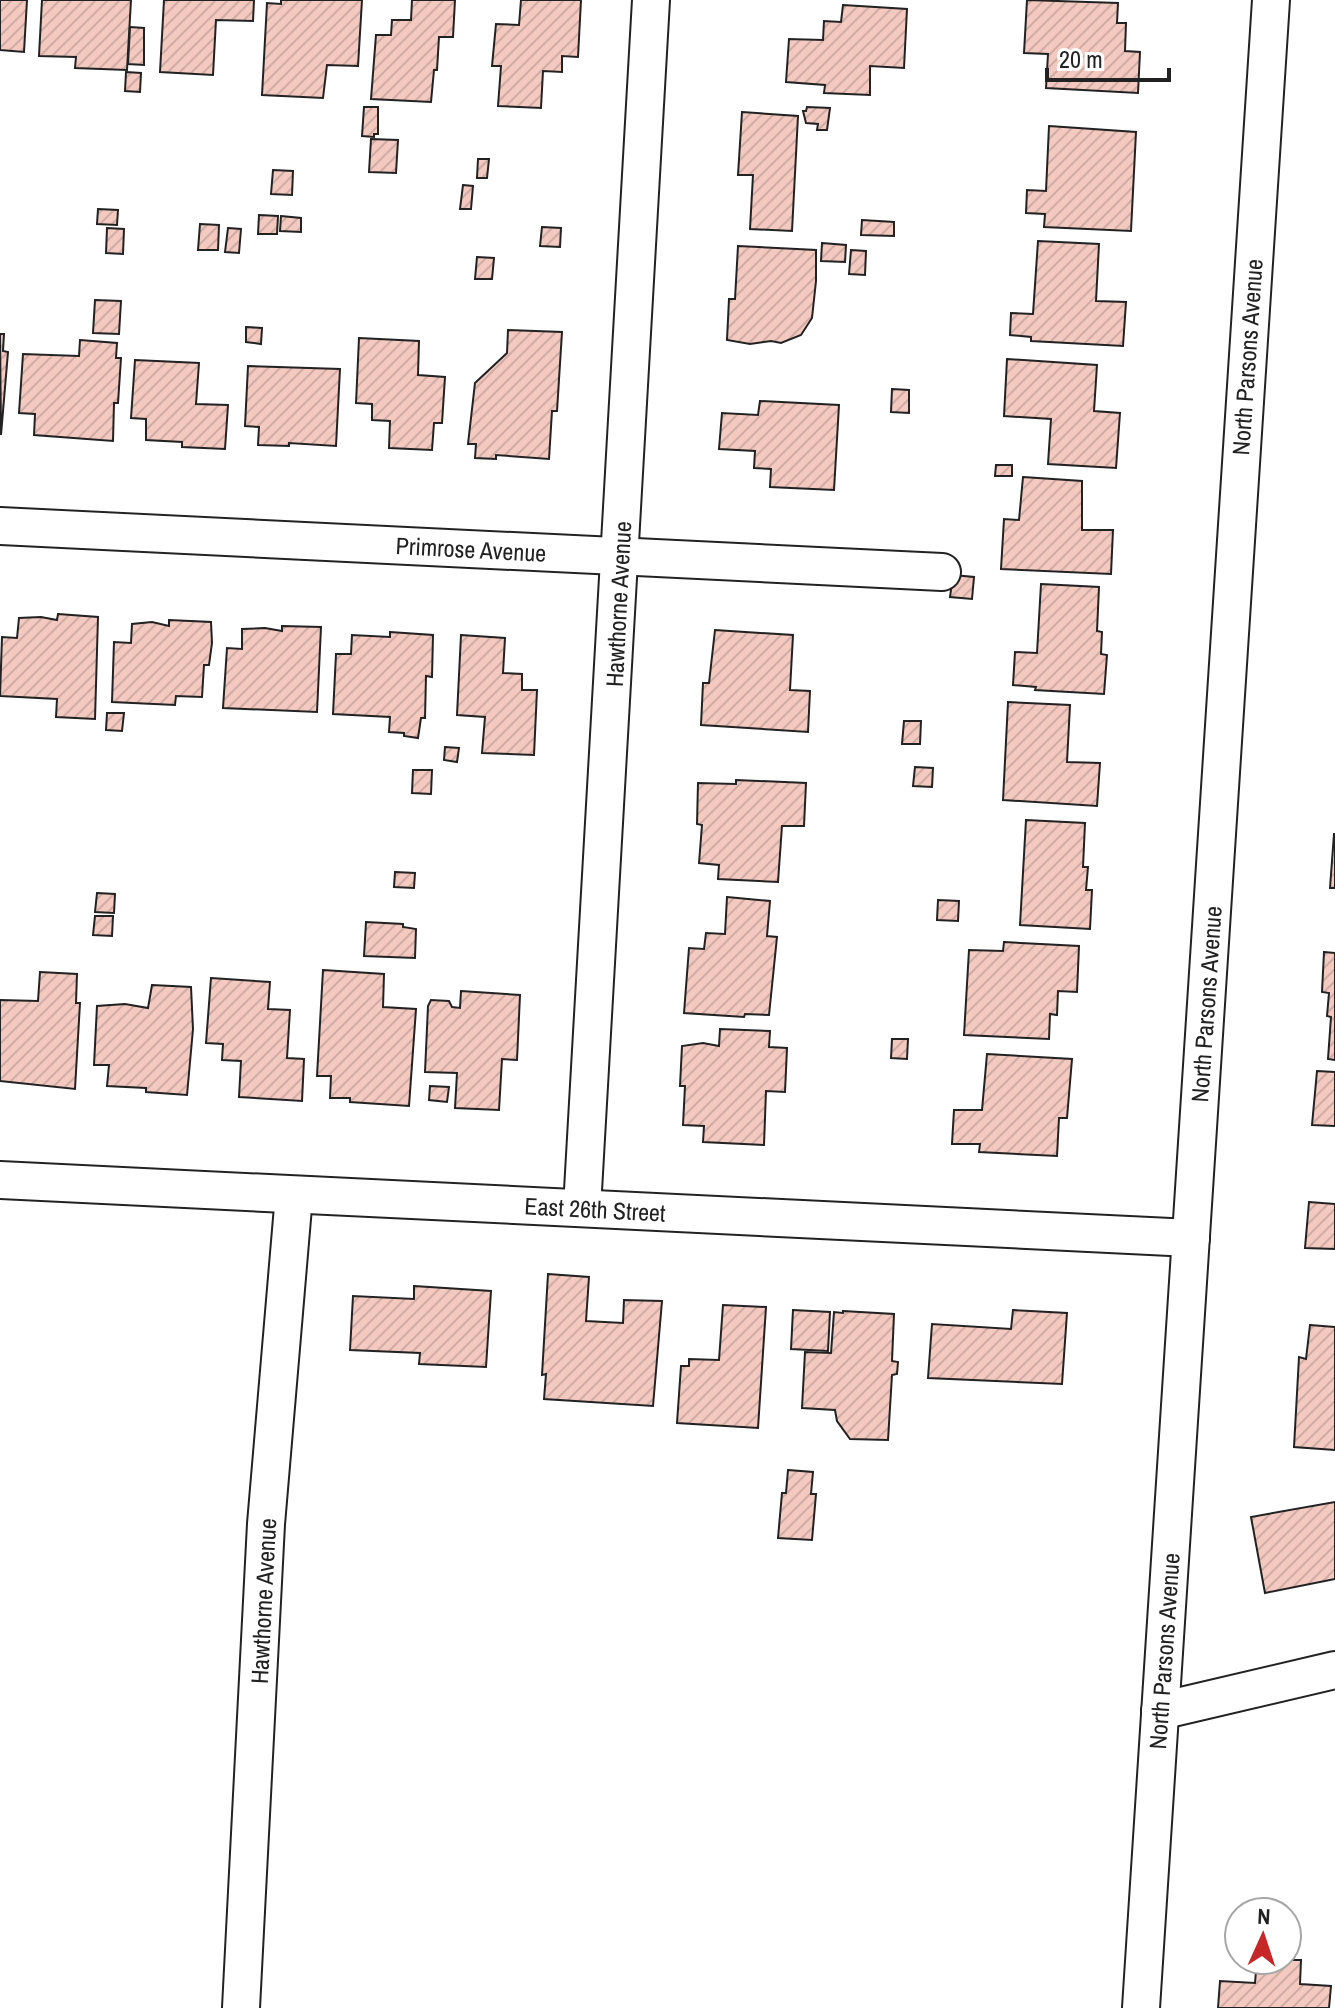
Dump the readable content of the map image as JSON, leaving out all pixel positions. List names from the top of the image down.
{
  "streets": {
    "street": [
      "North Parsons Avenue",
      "Primrose Avenue",
      "Hawthorne Avenue",
      "East 26th Street"
    ]
  },
  "crossings": [
    ["North Parsons Avenue", "East 26th Street"],
    ["Primrose Avenue", "Hawthorne Avenue"],
    ["Hawthorne Avenue", "East 26th Street"]
  ],
  "scale_bar": "20 m",
  "north": "top"
}
